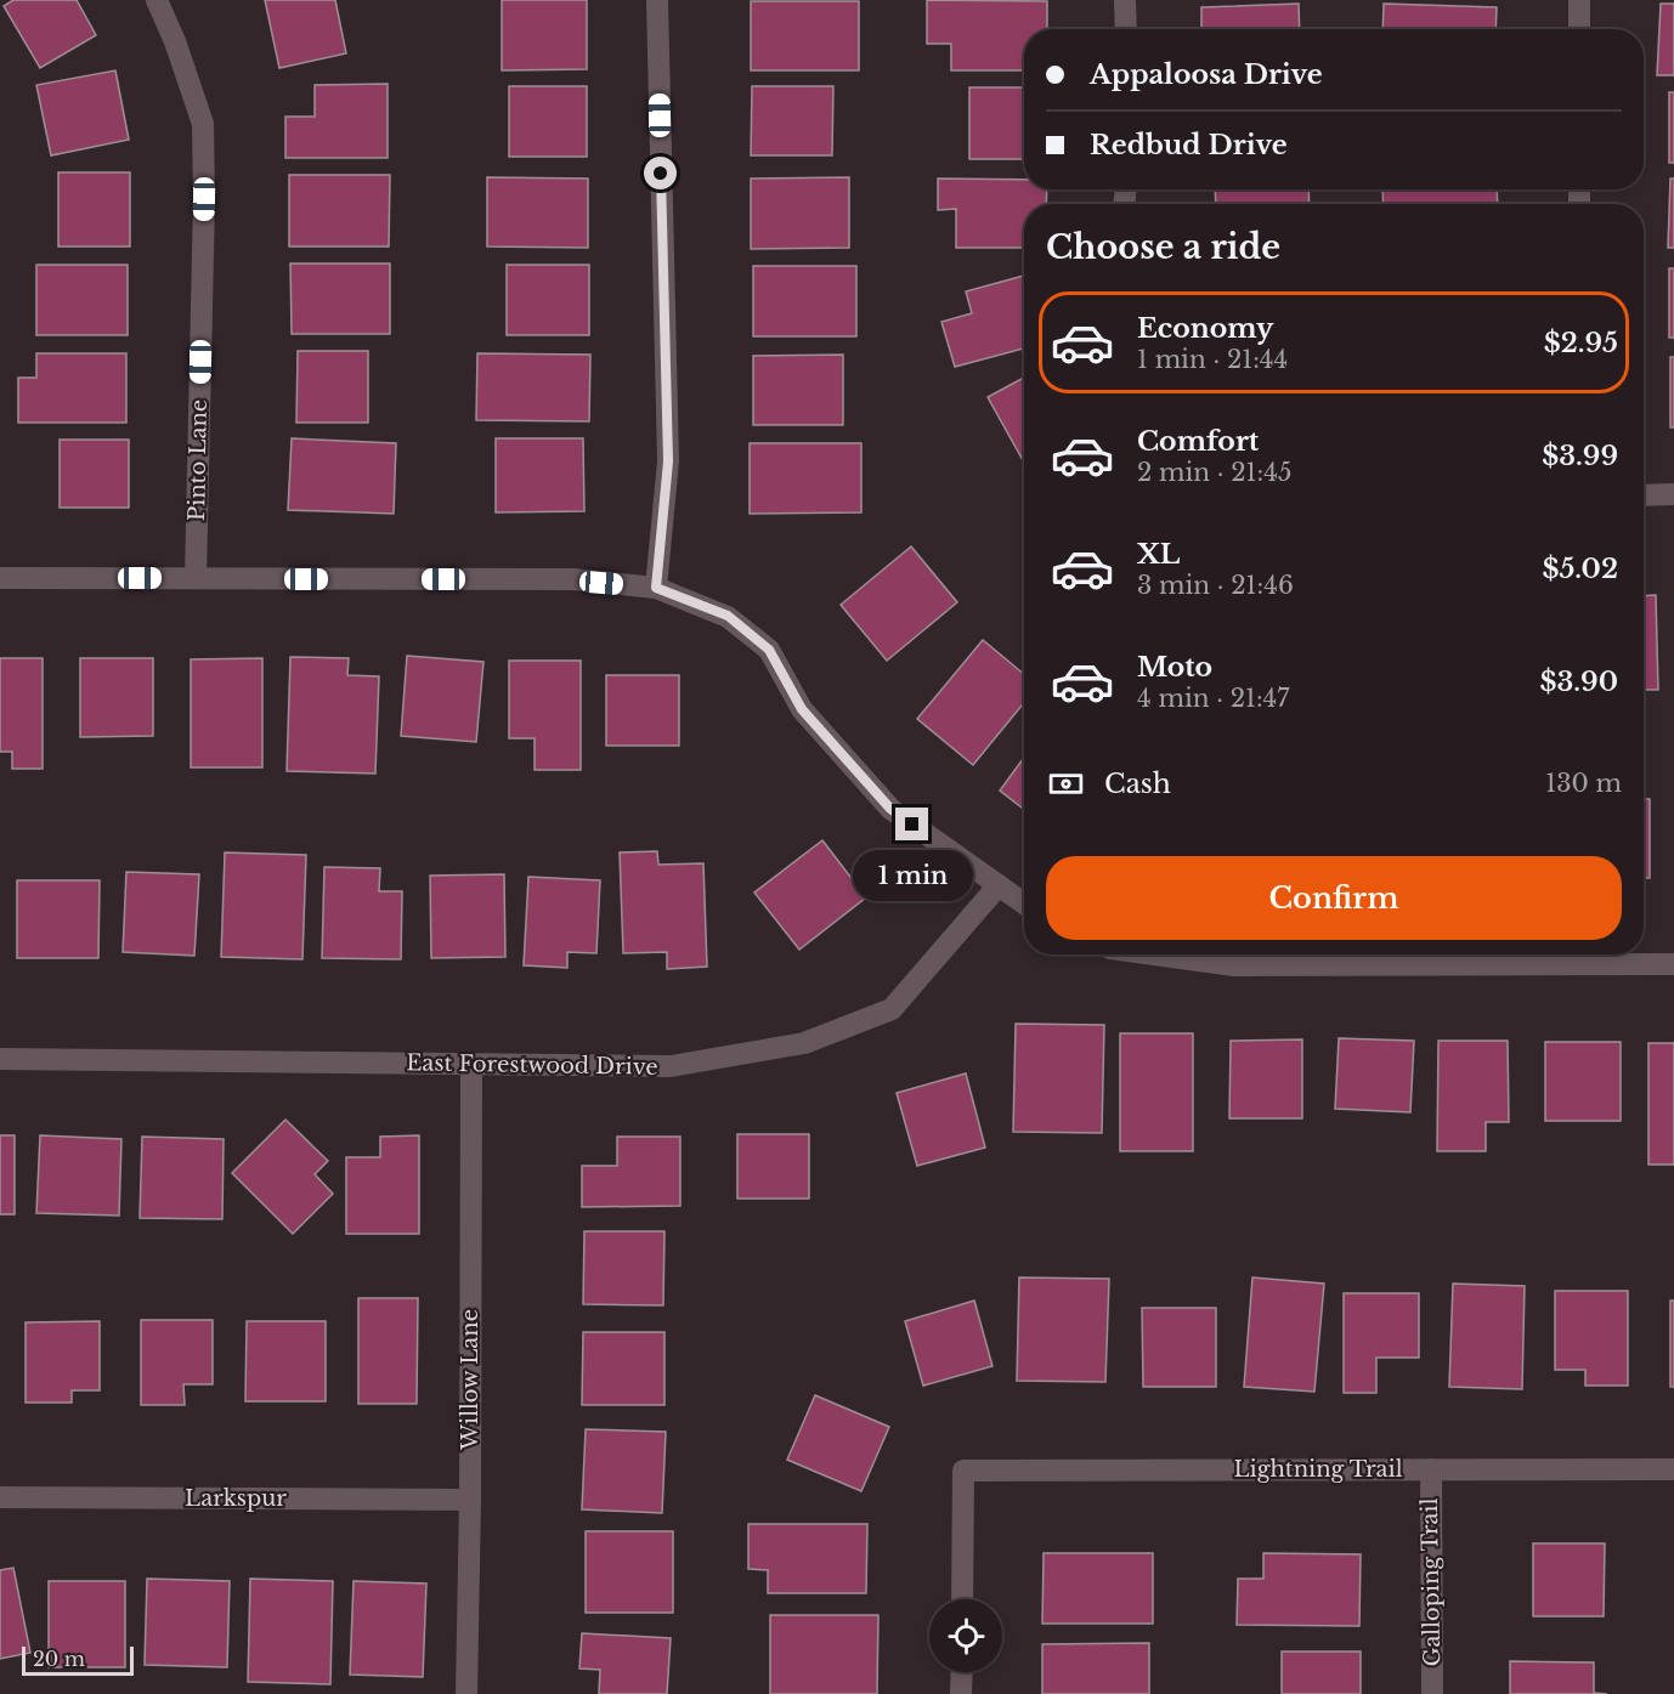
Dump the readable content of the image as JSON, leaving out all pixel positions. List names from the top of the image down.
{
  "streets": {
    "street": [
      "Pinto Lane",
      "East Forestwood Drive",
      "Willow Lane",
      "Lightning Trail",
      "Larkspur",
      "Galloping Trail"
    ]
  },
  "crossings": [
    ["East Forestwood Drive", "Willow Lane"],
    ["Willow Lane", "Larkspur"],
    ["Lightning Trail", "Galloping Trail"]
  ],
  "scale_bar": "20 m",
  "page": {
    "banner": ["Appaloosa Drive", "Redbud Drive"],
    "heading": "Choose a ride",
    "list": [
      {
        "name": "Economy",
        "note": "1 min · 21:44",
        "value": "$2.95"
      },
      {
        "name": "Comfort",
        "note": "2 min · 21:45",
        "value": "$3.99"
      },
      {
        "name": "XL",
        "note": "3 min · 21:46",
        "value": "$5.02"
      },
      {
        "name": "Moto",
        "note": "4 min · 21:47",
        "value": "$3.90"
      }
    ],
    "pay": ["Cash", "130 m"],
    "buttons": "Confirm",
    "bubble": "1 min",
    "scale": "20 m"
  }
}
